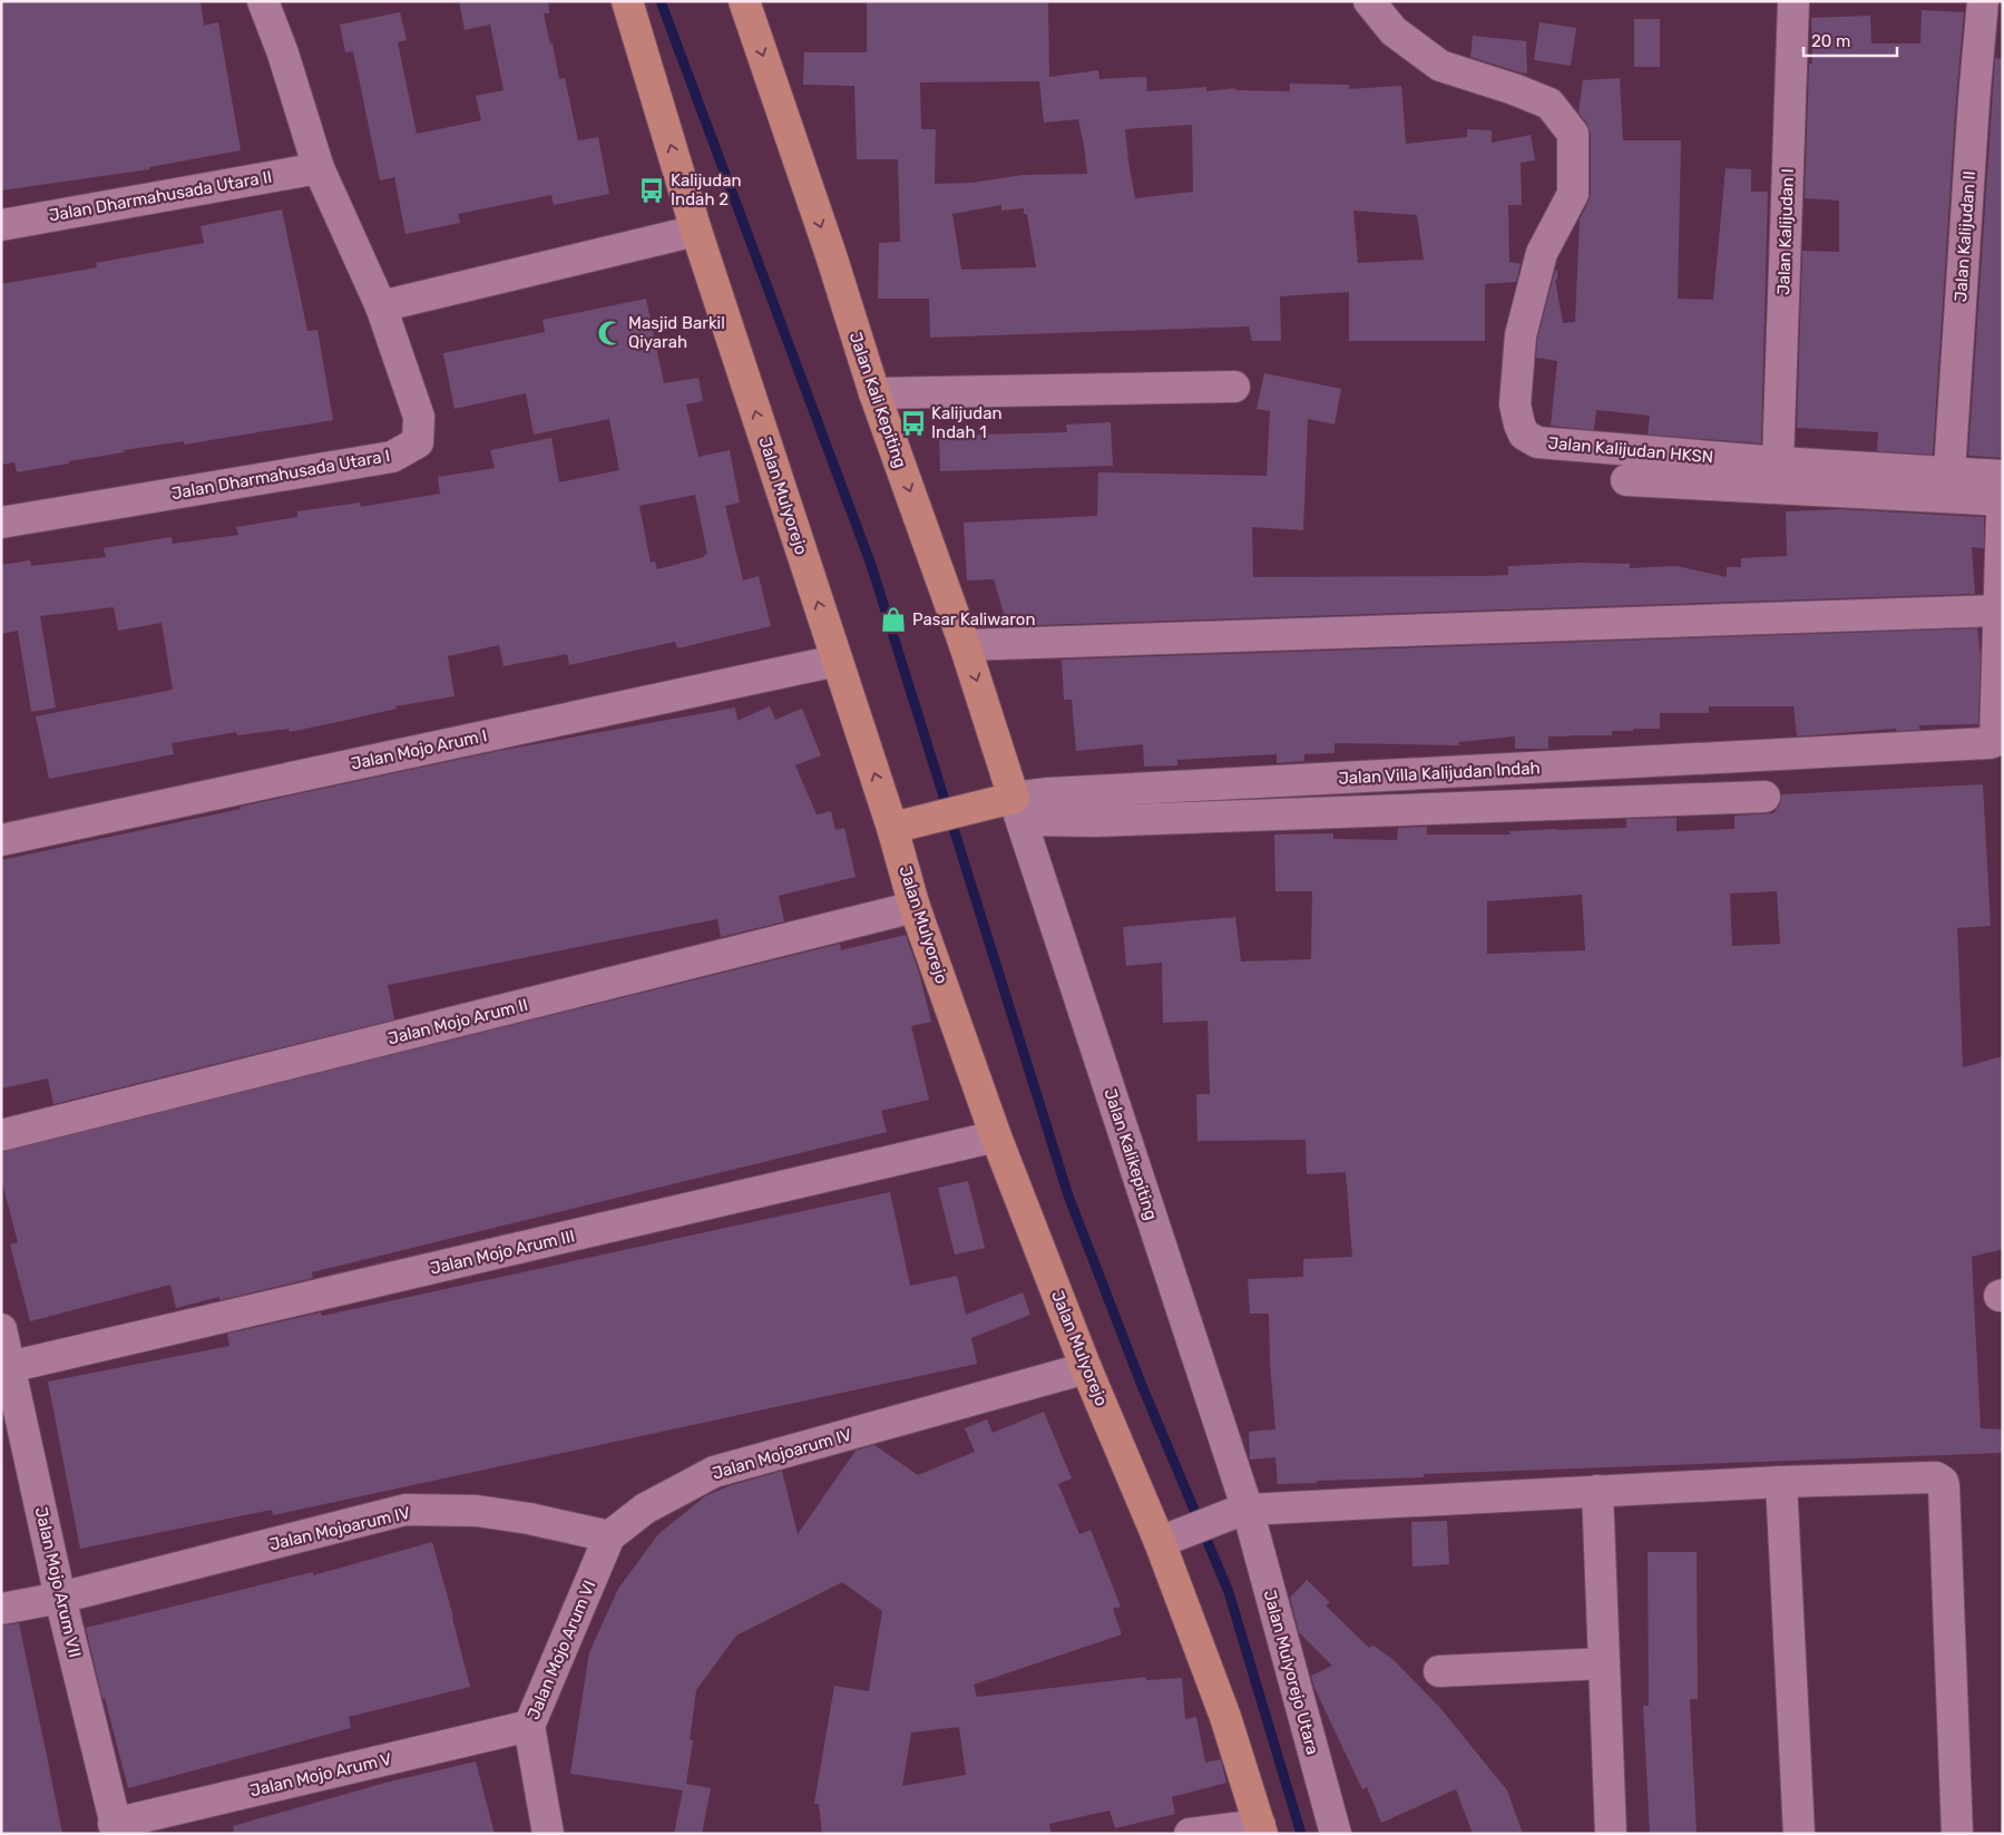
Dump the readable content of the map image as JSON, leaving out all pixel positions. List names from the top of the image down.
{
  "streets": {
    "main road": ["Jalan Kali Kepiting", "Jalan Mulyorejo", "Jalan Villa Kalijudan Indah"],
    "street": [
      "Jalan Dharmahusada Utara II",
      "Jalan Kalijudan I",
      "Jalan Kalijudan II",
      "Jalan Kalijudan HKSN",
      "Jalan Dharmahusada Utara I",
      "Jalan Mojo Arum I",
      "Jalan Mojo Arum II",
      "Jalan Kalikepiting",
      "Jalan Mojo Arum III",
      "Jalan Mojoarum IV",
      "Jalan Mojo Arum VII",
      "Jalan Mojo Arum VI",
      "Jalan Mulyorejo Utara",
      "Jalan Mojo Arum V"
    ]
  },
  "crossings": [
    ["Jalan Dharmahusada Utara II", "Jalan Dharmahusada Utara I"],
    ["Jalan Kalijudan I", "Jalan Kalijudan HKSN"],
    ["Jalan Kalijudan II", "Jalan Kalijudan HKSN"],
    ["Jalan Kali Kepiting", "Jalan Villa Kalijudan Indah"],
    ["Jalan Kali Kepiting", "Jalan Kalikepiting"],
    ["Jalan Mulyorejo", "Jalan Mojo Arum I"],
    ["Jalan Mulyorejo", "Jalan Villa Kalijudan Indah"],
    ["Jalan Mulyorejo", "Jalan Mojo Arum II"],
    ["Jalan Mulyorejo", "Jalan Mojo Arum III"],
    ["Jalan Mulyorejo", "Jalan Mojoarum IV"],
    ["Jalan Villa Kalijudan Indah", "Jalan Kalikepiting"],
    ["Jalan Kalikepiting", "Jalan Mulyorejo Utara"],
    ["Jalan Mojo Arum III", "Jalan Mojo Arum VII"],
    ["Jalan Mojoarum IV", "Jalan Mojo Arum VII"],
    ["Jalan Mojoarum IV", "Jalan Mojo Arum VI"],
    ["Jalan Mojo Arum VII", "Jalan Mojo Arum V"],
    ["Jalan Mojo Arum VI", "Jalan Mojo Arum V"]
  ],
  "one_way": ["Jalan Kali Kepiting", "Jalan Mulyorejo"],
  "places": {
    "bus stop": ["Kalijudan Indah 2", "Kalijudan Indah 1"],
    "mosque": ["Masjid Barkil Qiyarah"],
    "shop": ["Pasar Kaliwaron"]
  },
  "scale_bar": "20 m"
}
